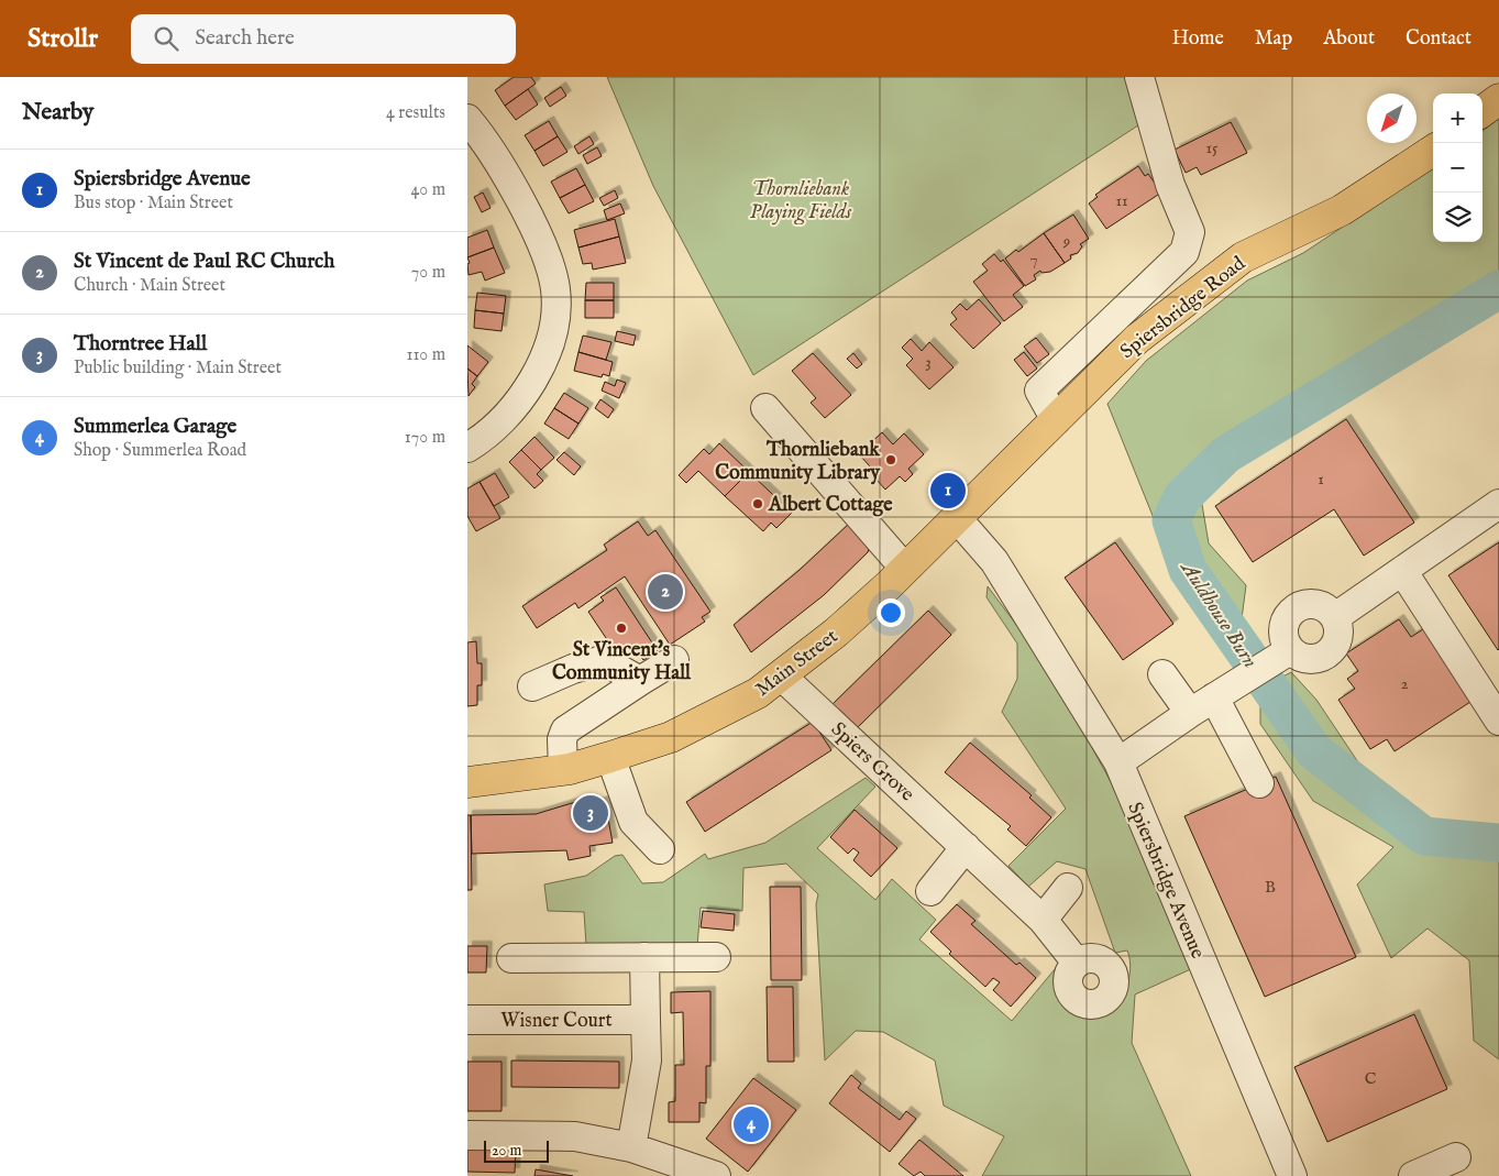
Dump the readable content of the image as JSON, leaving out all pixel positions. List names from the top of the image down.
{
  "streets": {
    "main road": ["Spiersbridge Road", "Main Street"],
    "street": ["Spiers Grove", "Spiersbridge Avenue", "Wisner Court"]
  },
  "crossings": [
    ["Spiersbridge Road", "Main Street"],
    ["Main Street", "Spiers Grove"],
    ["Main Street", "Spiersbridge Avenue"]
  ],
  "water": ["Auldhouse Burn"],
  "parks": ["Thornliebank Playing Fields"],
  "places": ["Thornliebank Community Library", "Albert Cottage", "St Vincent's Community Hall"],
  "house_numbers": [
    "15",
    "11",
    "9",
    "7",
    "3",
    "1",
    "2",
    "B",
    "C"
  ],
  "scale_bar": "20 m",
  "north": "bottom left",
  "page": {
    "header": "Strollr",
    "search": "Search here",
    "nav": [
      "Home",
      "Map",
      "About",
      "Contact"
    ],
    "heading": ["Nearby", "4 results"],
    "map_buttons": ["+", "−"],
    "list": [
      {
        "mark": "1",
        "name": "Spiersbridge Avenue",
        "note": "Bus stop · Main Street",
        "value": "40 m"
      },
      {
        "mark": "2",
        "name": "St Vincent de Paul RC Church",
        "note": "Church · Main Street",
        "value": "70 m"
      },
      {
        "mark": "3",
        "name": "Thorntree Hall",
        "note": "Public building · Main Street",
        "value": "110 m"
      },
      {
        "mark": "4",
        "name": "Summerlea Garage",
        "note": "Shop · Summerlea Road",
        "value": "170 m"
      }
    ],
    "pins": [
      "1",
      "2",
      "3",
      "4"
    ],
    "scale": "20 m"
  }
}
